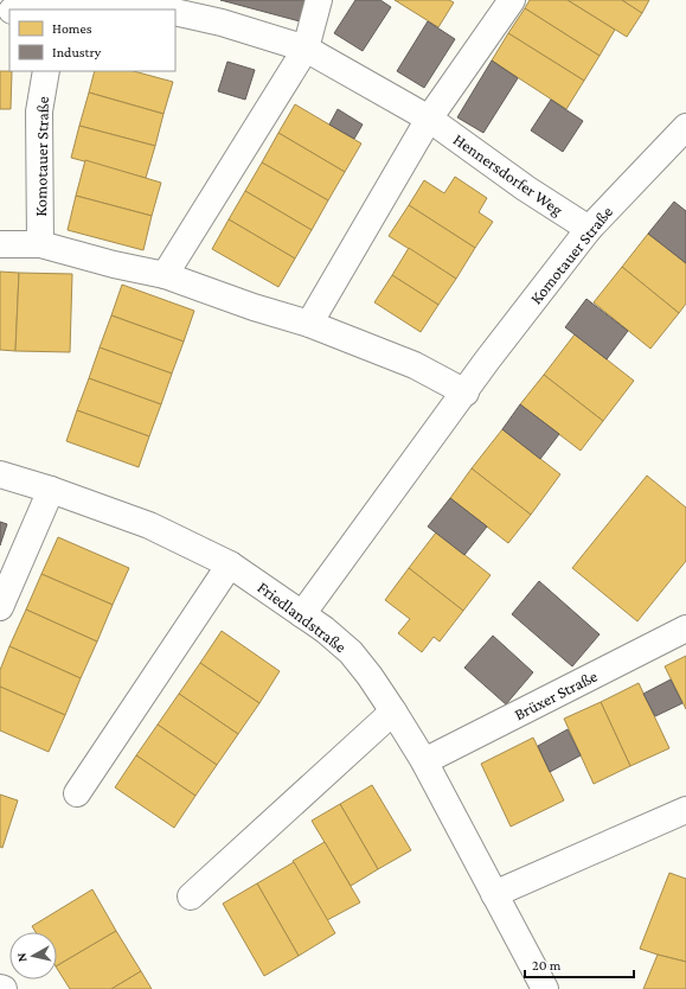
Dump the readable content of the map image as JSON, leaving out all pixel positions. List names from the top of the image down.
{
  "streets": {
    "street": [
      "Komotauer Straße",
      "Hennersdorfer Weg",
      "Friedlandstraße",
      "Brüxer Straße"
    ]
  },
  "crossings": [
    ["Komotauer Straße", "Hennersdorfer Weg"],
    ["Komotauer Straße", "Friedlandstraße"],
    ["Friedlandstraße", "Brüxer Straße"]
  ],
  "legend": ["Homes", "Industry"],
  "scale_bar": "20 m",
  "north": "left"
}
